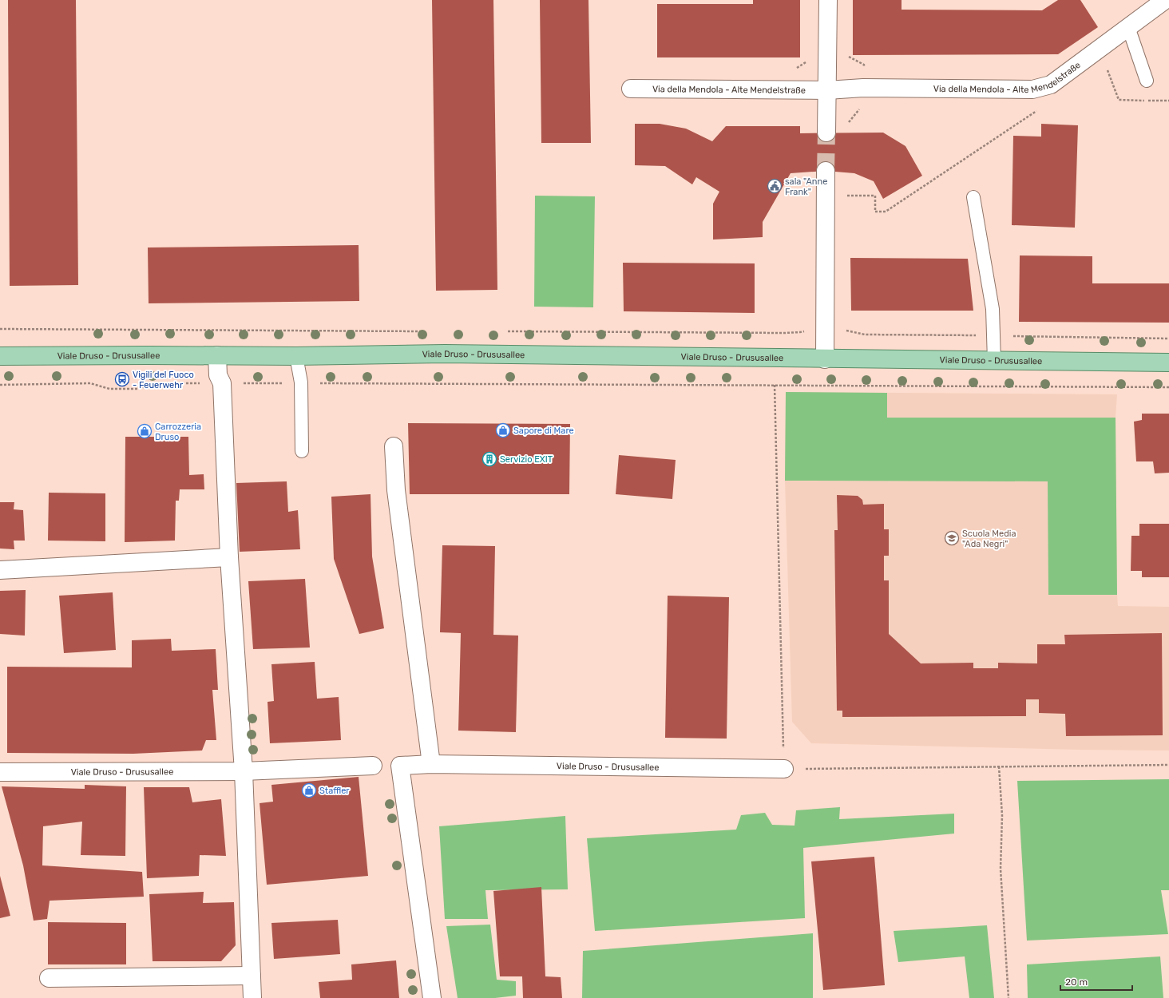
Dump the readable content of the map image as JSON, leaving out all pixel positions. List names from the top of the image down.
{
  "streets": {
    "main road": ["Viale Druso - Drususallee"],
    "street": ["Via della Mendola - Alte Mendelstraße"]
  },
  "places": {
    "public building": ["sala \"Anne Frank\""],
    "bus stop": ["Vigili del Fuoco - Feuerwehr"],
    "shop": ["Sapore di Mare", "Carrozzeria Druso", "Staffler"],
    "building": ["Servizio EXIT"],
    "school or university": ["Scuola Media \"Ada Negri\""]
  },
  "scale_bar": "20 m"
}
